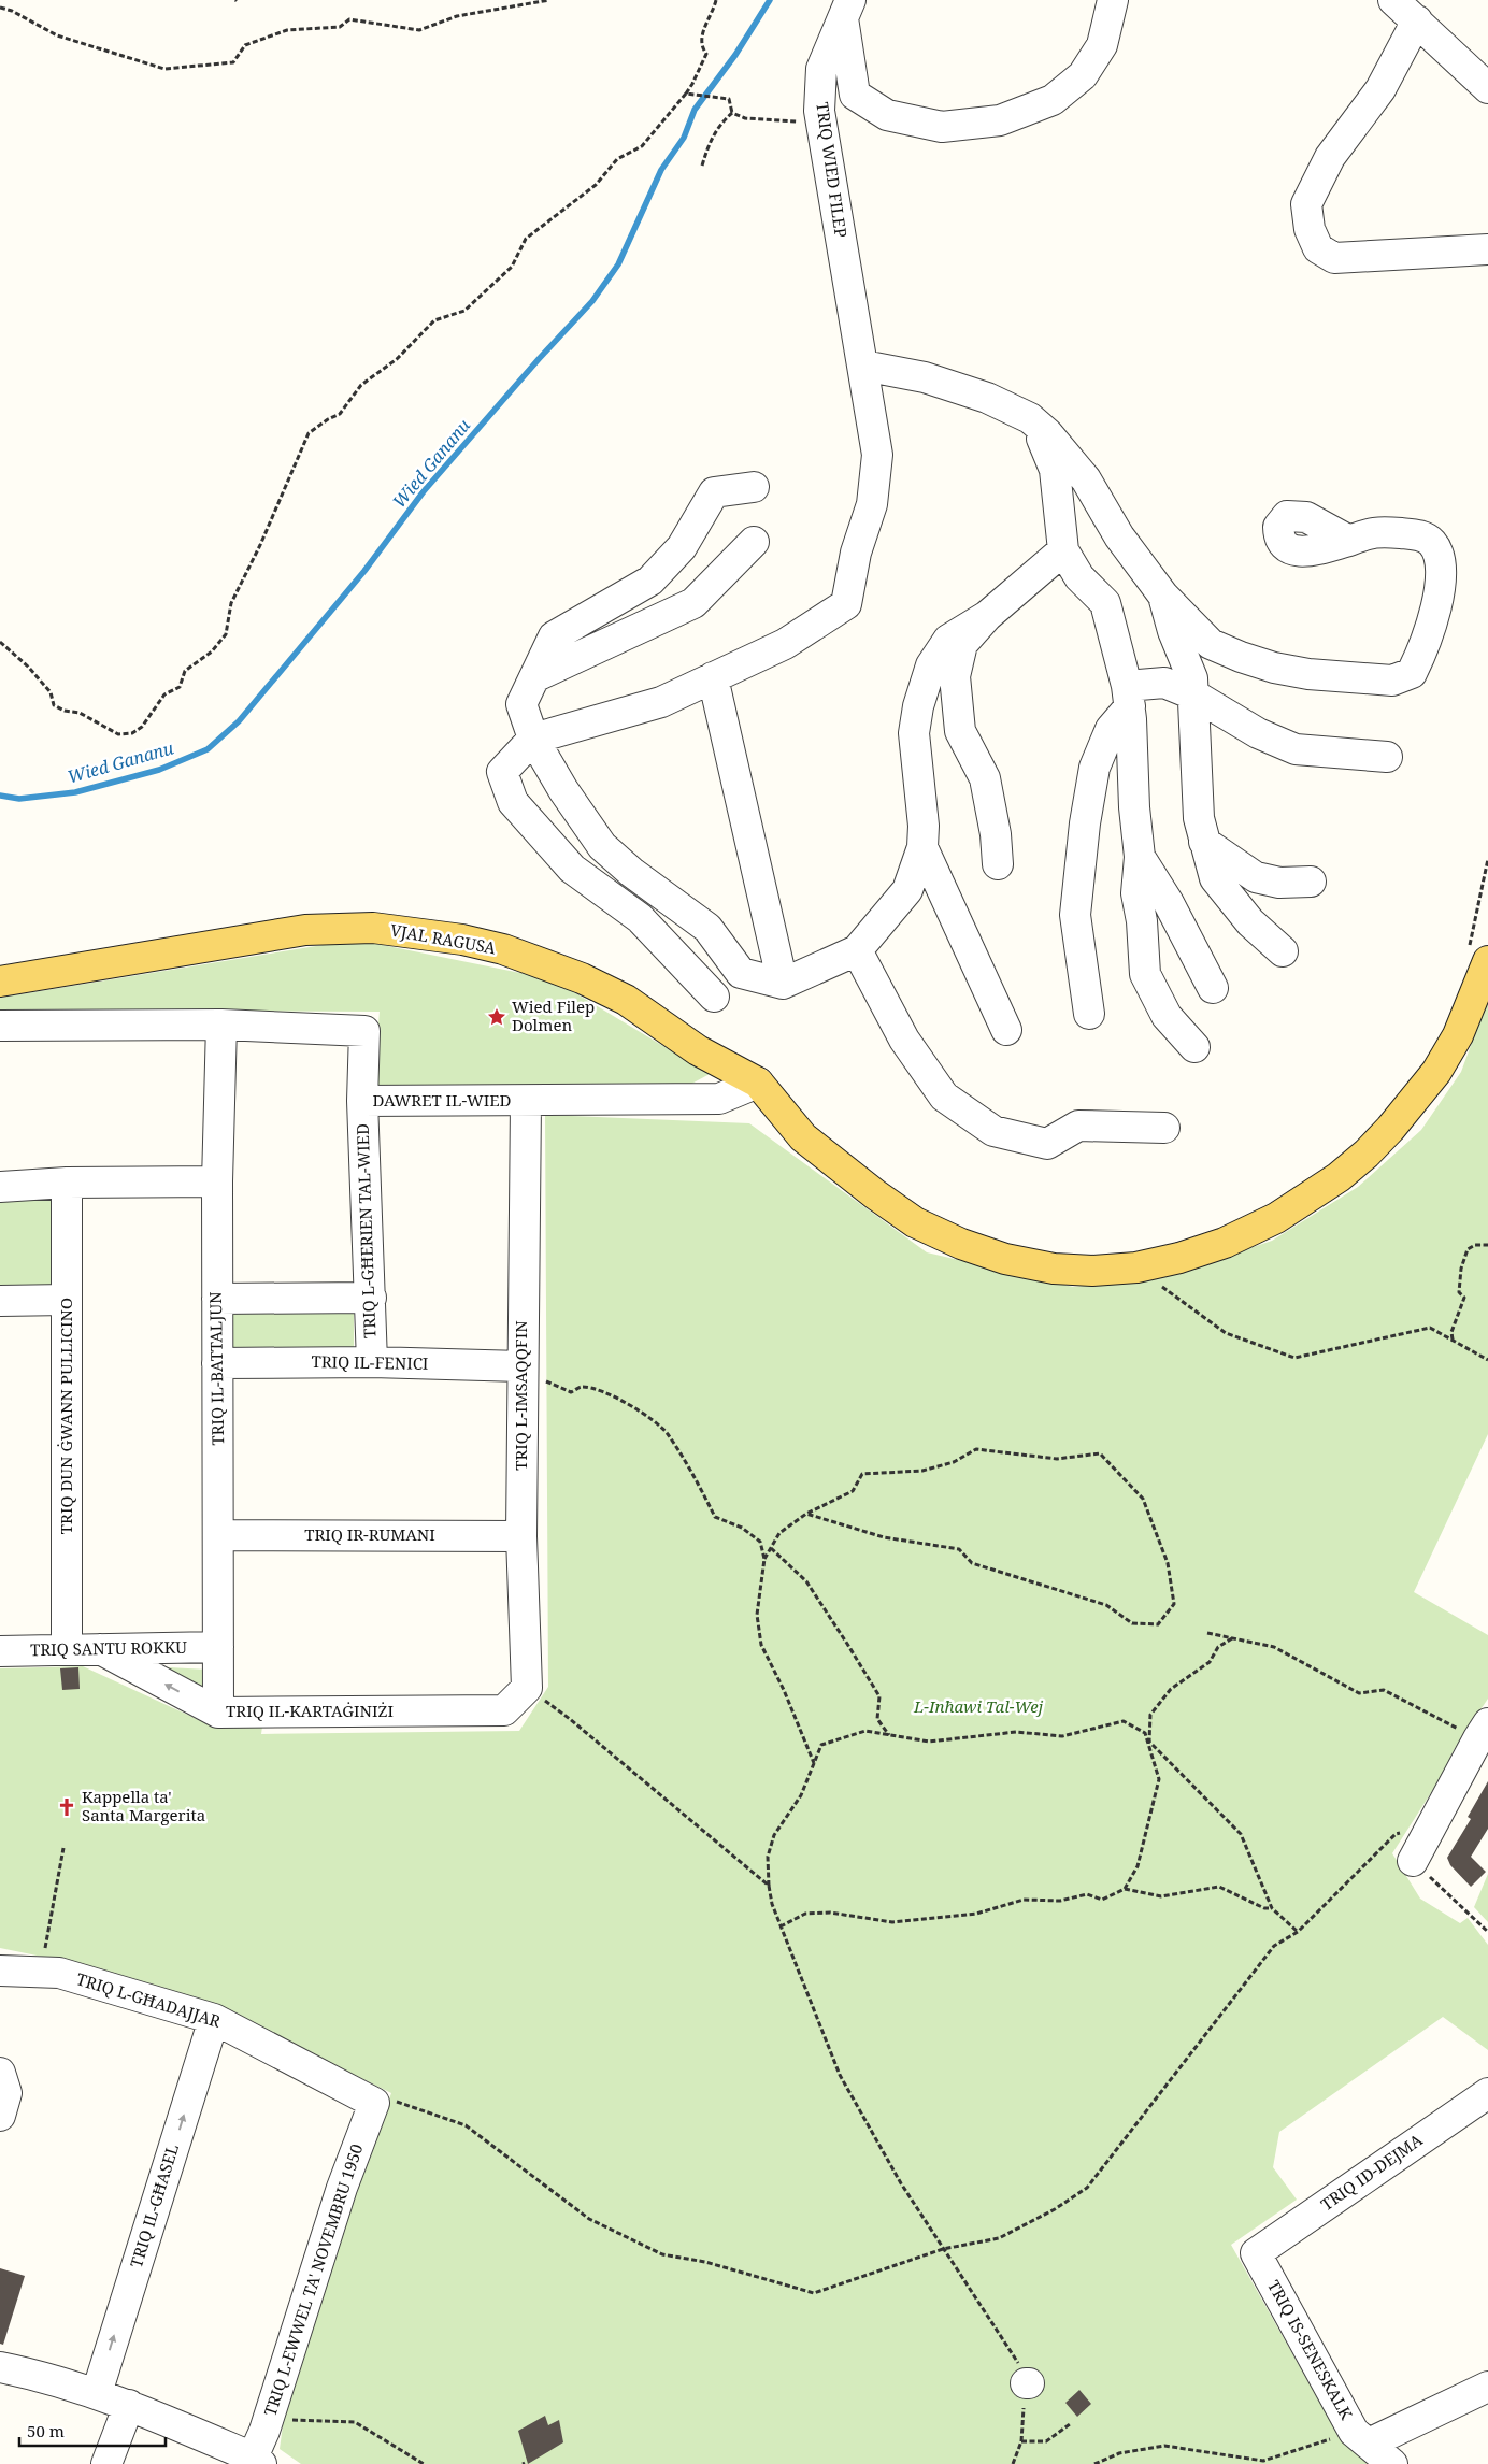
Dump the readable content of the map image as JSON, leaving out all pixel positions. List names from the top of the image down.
{
  "streets": {
    "main road": ["VJAL RAGUSA"],
    "street": [
      "TRIQ WIED FILEP",
      "DAWRET IL-WIED",
      "TRIQ L-GĦERIEN TAL-WIED",
      "TRIQ IL-FENICI",
      "TRIQ IL-BATTALJUN",
      "TRIQ L-IMSAQQFIN",
      "TRIQ DUN ĠWANN PULLICINO",
      "TRIQ IR-RUMANI",
      "TRIQ SANTU ROKKU",
      "TRIQ IL-KARTAĠINIŻI",
      "TRIQ L-GĦADAJJAR",
      "TRIQ ID-DEJMA",
      "TRIQ IL-GĦASEL",
      "TRIQ L-EWWEL TA' NOVEMBRU 1950",
      "TRIQ IS-SENESKALK"
    ]
  },
  "crossings": [
    ["VJAL RAGUSA", "DAWRET IL-WIED"],
    ["DAWRET IL-WIED", "TRIQ L-GĦERIEN TAL-WIED"],
    ["DAWRET IL-WIED", "TRIQ IL-BATTALJUN"],
    ["DAWRET IL-WIED", "TRIQ L-IMSAQQFIN"],
    ["TRIQ L-GĦERIEN TAL-WIED", "TRIQ IL-FENICI"],
    ["TRIQ IL-FENICI", "TRIQ IL-BATTALJUN"],
    ["TRIQ IL-FENICI", "TRIQ L-IMSAQQFIN"],
    ["TRIQ IL-BATTALJUN", "TRIQ IR-RUMANI"],
    ["TRIQ IL-BATTALJUN", "TRIQ SANTU ROKKU"],
    ["TRIQ IL-BATTALJUN", "TRIQ IL-KARTAĠINIŻI"],
    ["TRIQ L-IMSAQQFIN", "TRIQ IR-RUMANI"],
    ["TRIQ L-IMSAQQFIN", "TRIQ IL-KARTAĠINIŻI"],
    ["TRIQ DUN ĠWANN PULLICINO", "TRIQ SANTU ROKKU"],
    ["TRIQ SANTU ROKKU", "TRIQ IL-KARTAĠINIŻI"],
    ["TRIQ L-GĦADAJJAR", "TRIQ IL-GĦASEL"],
    ["TRIQ L-GĦADAJJAR", "TRIQ L-EWWEL TA' NOVEMBRU 1950"],
    ["TRIQ ID-DEJMA", "TRIQ IS-SENESKALK"]
  ],
  "one_way": ["TRIQ IL-GĦASEL"],
  "water": ["Wied Gananu"],
  "parks": ["L-Inħawi Tal-Wej"],
  "places": {
    "place": ["Wied Filep Dolmen"],
    "church": ["Kappella ta' Santa Margerita"]
  },
  "scale_bar": "50 m"
}
